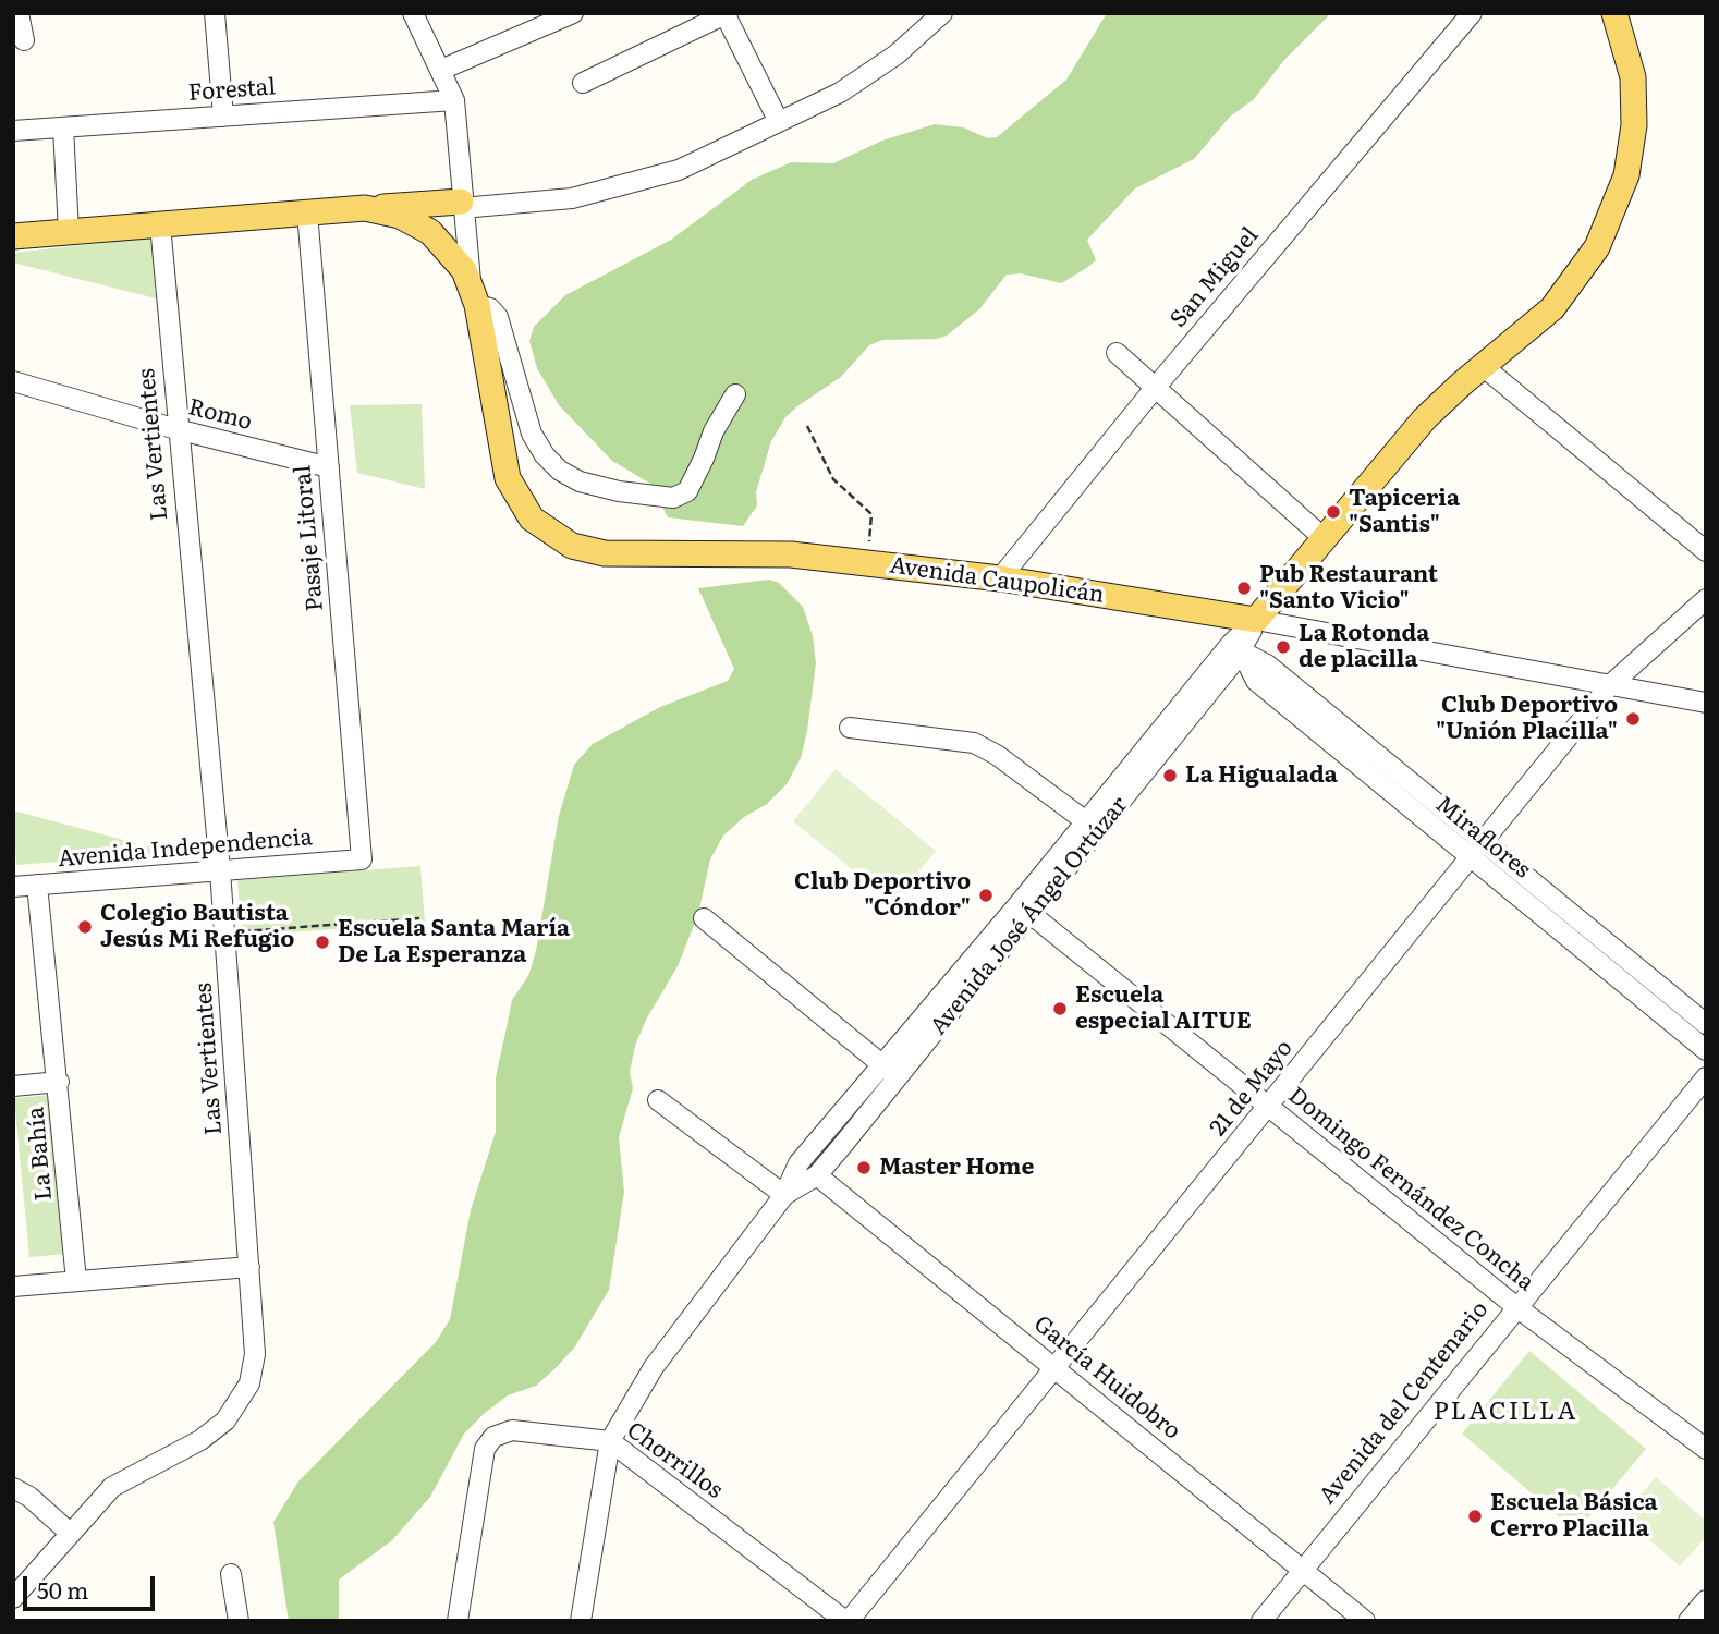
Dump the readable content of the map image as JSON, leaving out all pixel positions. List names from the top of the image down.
{
  "streets": {
    "main road": ["Avenida Caupolicán", "Avenida José Ángel Ortúzar"],
    "street": [
      "Forestal",
      "San Miguel",
      "Romo",
      "Las Vertientes",
      "Pasaje Litoral",
      "Miraflores",
      "Avenida Independencia",
      "21 de Mayo",
      "La Bahía",
      "Domingo Fernández Concha",
      "García Huidobro",
      "Avenida del Centenario",
      "Chorrillos"
    ]
  },
  "crossings": [
    ["San Miguel", "Avenida Caupolicán"],
    ["Romo", "Las Vertientes"],
    ["Romo", "Pasaje Litoral"],
    ["Las Vertientes", "Avenida Independencia"],
    ["Pasaje Litoral", "Avenida Independencia"],
    ["Avenida Caupolicán", "Avenida José Ángel Ortúzar"],
    ["Avenida Caupolicán", "21 de Mayo"],
    ["Miraflores", "Avenida José Ángel Ortúzar"],
    ["Miraflores", "21 de Mayo"],
    ["Avenida Independencia", "La Bahía"],
    ["Avenida José Ángel Ortúzar", "Domingo Fernández Concha"],
    ["Avenida José Ángel Ortúzar", "García Huidobro"],
    ["Avenida José Ángel Ortúzar", "Chorrillos"],
    ["21 de Mayo", "Domingo Fernández Concha"],
    ["21 de Mayo", "García Huidobro"],
    ["21 de Mayo", "Chorrillos"],
    ["Domingo Fernández Concha", "Avenida del Centenario"],
    ["García Huidobro", "Avenida del Centenario"]
  ],
  "districts": ["PLACILLA"],
  "places": [
    "Tapiceria \"Santis\"",
    "Pub Restaurant \"Santo Vicio\"",
    "La Rotonda de placilla",
    "Club Deportivo \"Unión Placilla\"",
    "La Higualada",
    "Club Deportivo \"Cóndor\"",
    "Colegio Bautista Jesús Mi Refugio",
    "Escuela Santa María De La Esperanza",
    "Escuela especial AITUE",
    "Master Home",
    "Escuela Básica Cerro Placilla"
  ],
  "scale_bar": "50 m"
}
